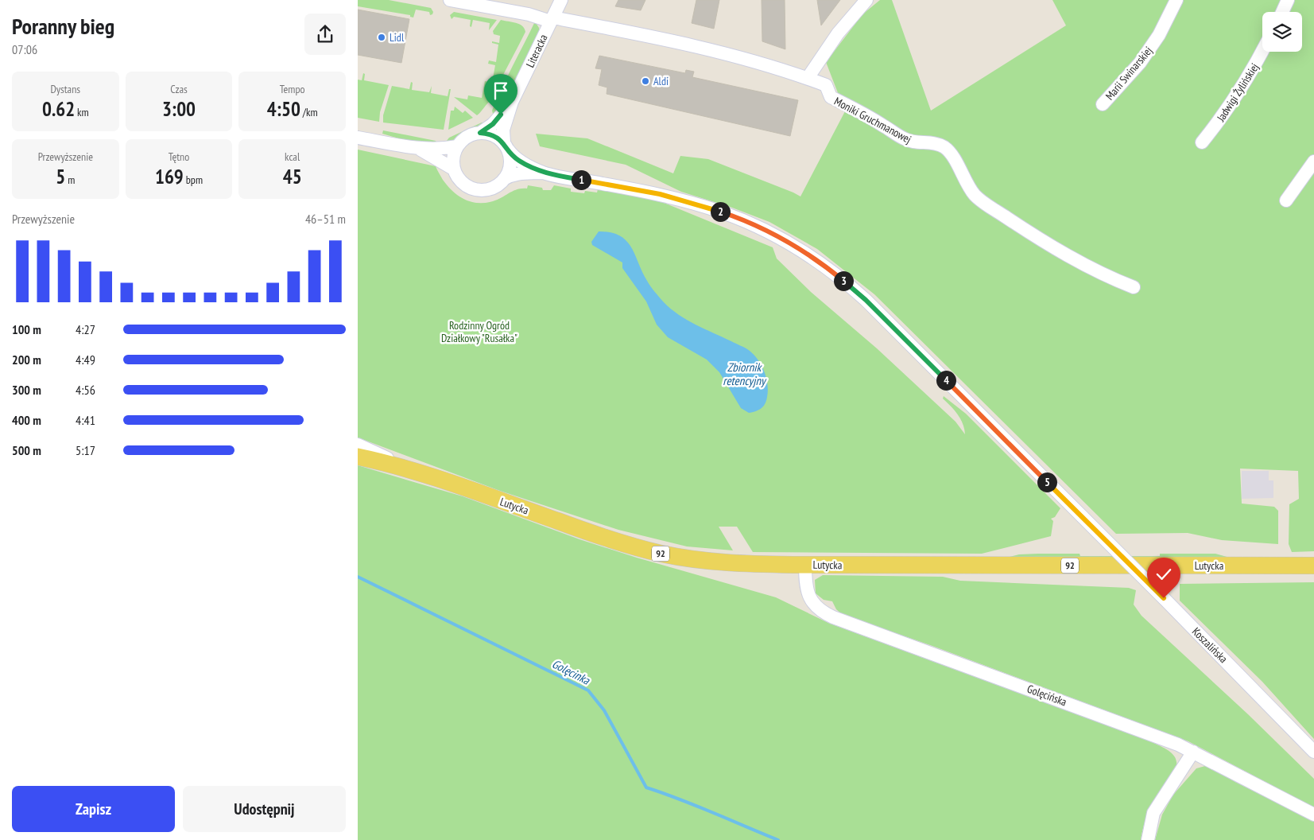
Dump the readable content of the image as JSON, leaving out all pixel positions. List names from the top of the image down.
{
  "streets": {
    "main road": ["Lutycka", "92"],
    "street": [
      "Literacka",
      "Marii Swinarskiej",
      "Jadwigi Żylińskiej",
      "Moniki Gruchmanowej",
      "Koszalińska",
      "Golęcińska"
    ]
  },
  "crossings": [
    ["Literacka", "Moniki Gruchmanowej"],
    ["Literacka", "Koszalińska"],
    ["Lutycka", "Golęcińska"]
  ],
  "water": ["Zbiornik retencyjny", "Golęcinka"],
  "parks": ["Rodzinny Ogród Działkowy \"Rusałka\""],
  "places": ["Lidl", "Aldi"],
  "page": {
    "heading": ["Poranny bieg", "07:06"],
    "stats": [
      ["Dystans", "0.62 km"],
      ["Czas", "3:00"],
      ["Tempo", "4:50 /km"],
      ["Przewyższenie", "5 m"],
      ["Tętno", "169 bpm"],
      ["kcal", "45"]
    ],
    "pins": [
      "1",
      "2",
      "3",
      "4",
      "5"
    ],
    "chart": ["Przewyższenie", "46–51 m"],
    "list": [
      {
        "name": "100 m",
        "note": "4:27"
      },
      {
        "name": "200 m",
        "note": "4:49"
      },
      {
        "name": "300 m",
        "note": "4:56"
      },
      {
        "name": "400 m",
        "note": "4:41"
      },
      {
        "name": "500 m",
        "note": "5:17"
      }
    ],
    "buttons": ["Zapisz", "Udostępnij"]
  }
}
